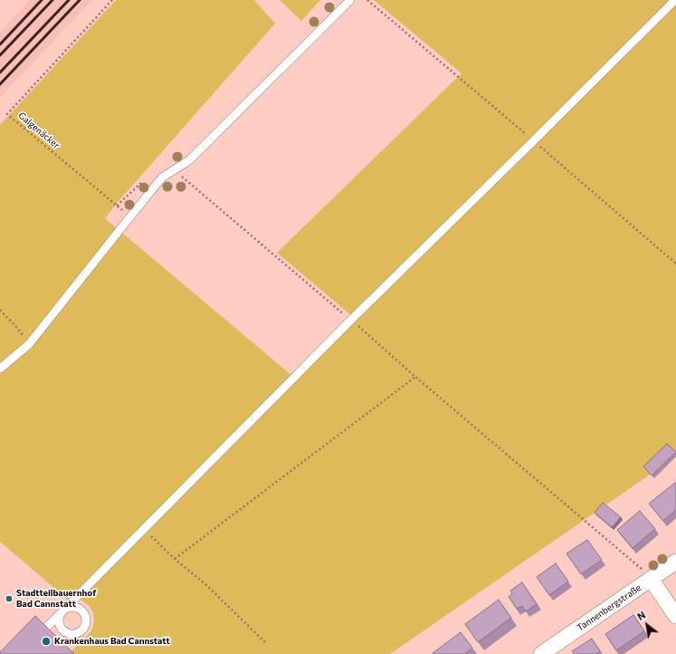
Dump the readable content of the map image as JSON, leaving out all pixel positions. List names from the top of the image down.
{
  "streets": {
    "street": ["Tannenbergstraße"],
    "path": ["Galgenäcker"]
  },
  "places": ["Stadtteilbauernhof Bad Cannstatt", "Krankenhaus Bad Cannstatt"],
  "north": "top left"
}
